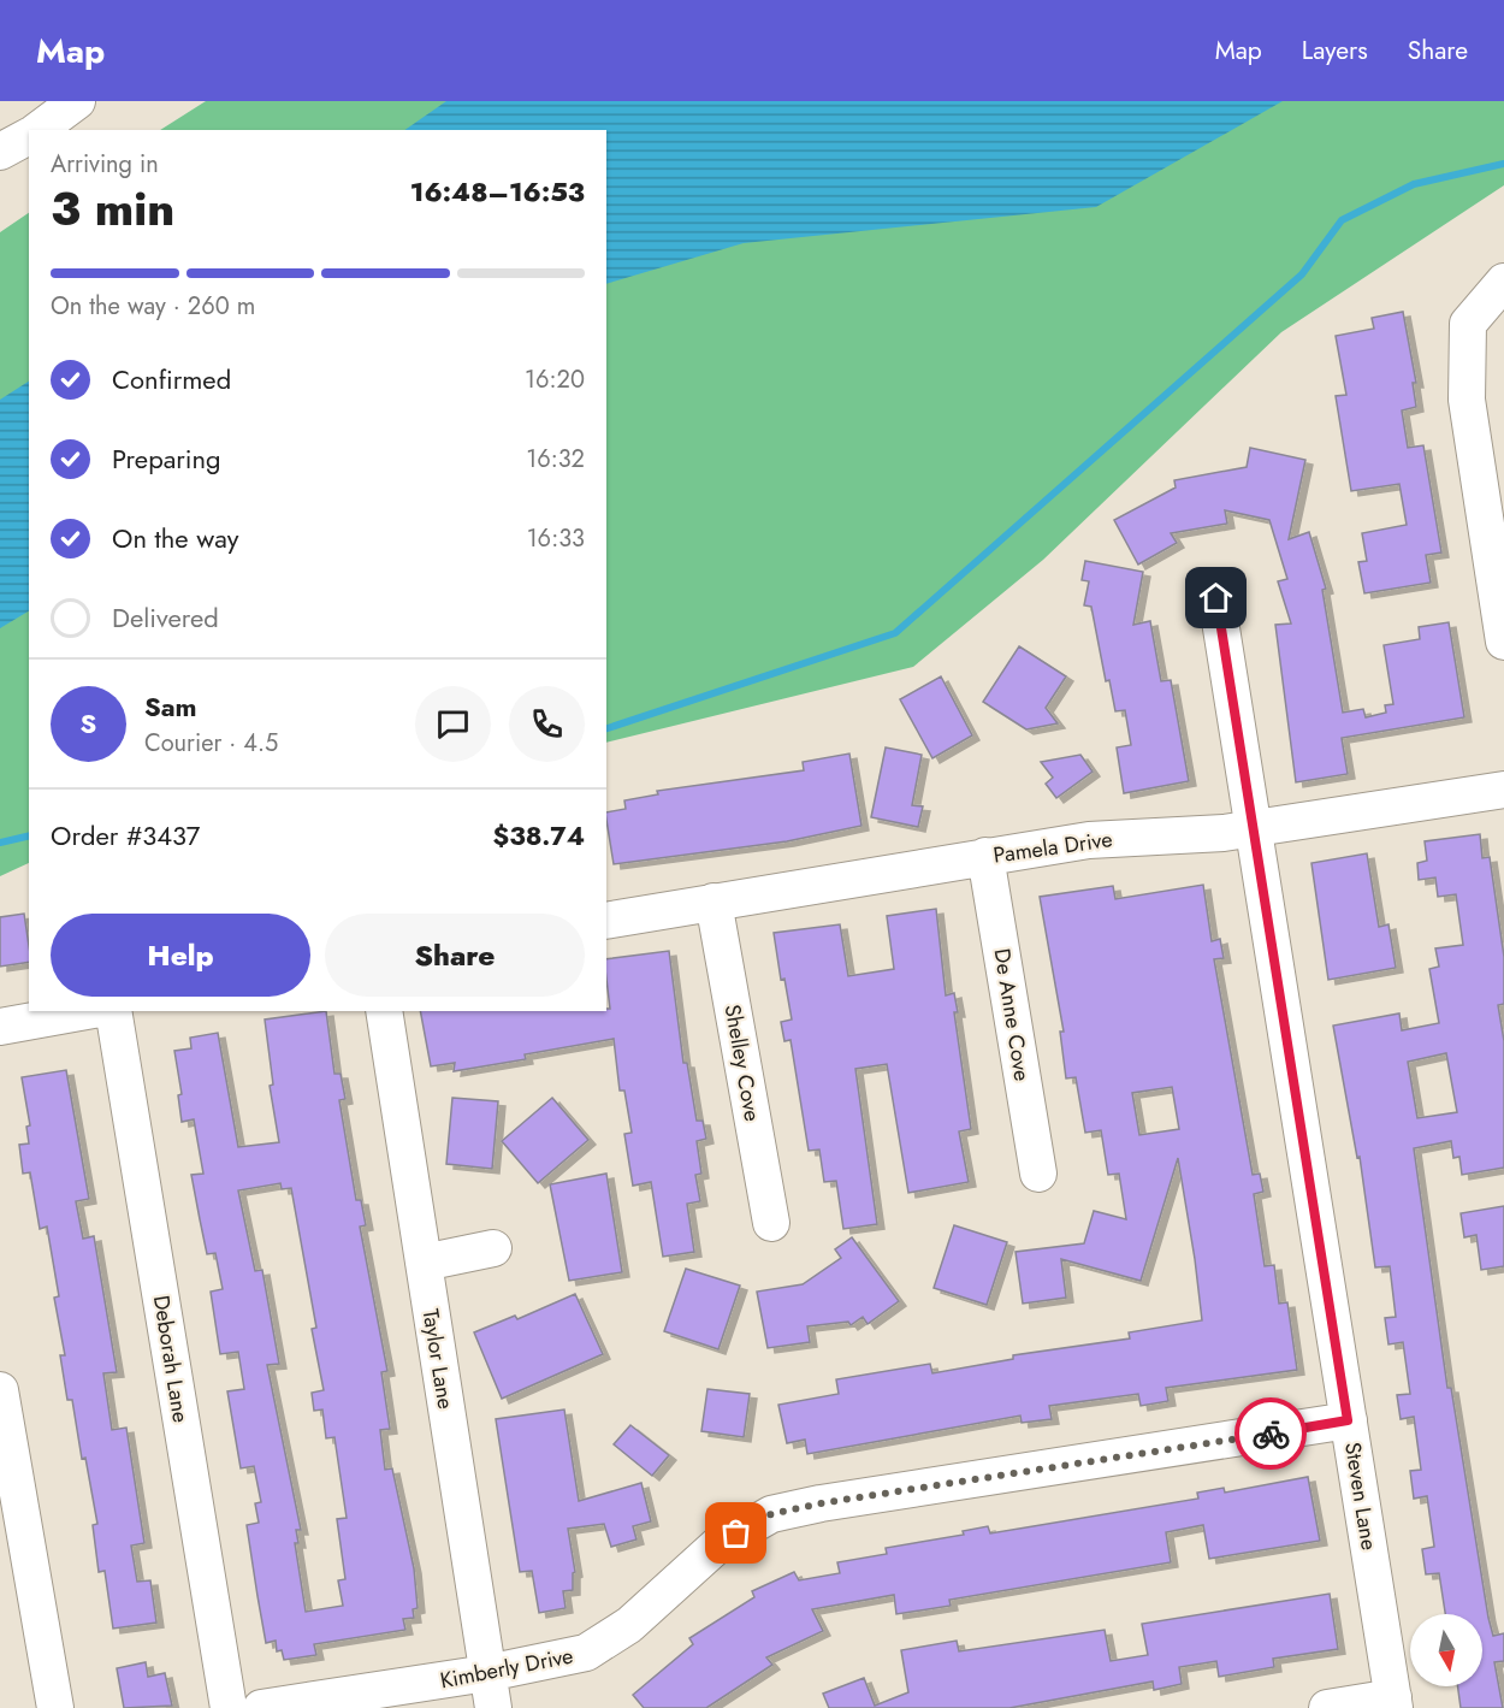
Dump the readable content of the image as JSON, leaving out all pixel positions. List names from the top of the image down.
{
  "streets": {
    "street": [
      "Pamela Drive",
      "De Anne Cove",
      "Shelley Cove",
      "Deborah Lane",
      "Taylor Lane",
      "Steven Lane",
      "Kimberly Drive"
    ]
  },
  "crossings": [
    ["Pamela Drive", "De Anne Cove"],
    ["Pamela Drive", "Shelley Cove"],
    ["Pamela Drive", "Steven Lane"],
    ["Taylor Lane", "Kimberly Drive"],
    ["Steven Lane", "Kimberly Drive"]
  ],
  "north": "bottom",
  "page": {
    "header": "Map",
    "nav": ["Map", "Layers", "Share"],
    "heading": ["3 min", "Arriving in", "16:48–16:53"],
    "panel": [
      "Sam",
      "Courier · 4.5",
      "Order #3437",
      "$38.74"
    ],
    "bar": "On the way · 260 m",
    "list": [
      ["Confirmed", "16:20"],
      ["Preparing", "16:32"],
      ["On the way", "16:33"],
      "Delivered"
    ],
    "round": "S",
    "buttons": ["Help", "Share"]
  }
}
